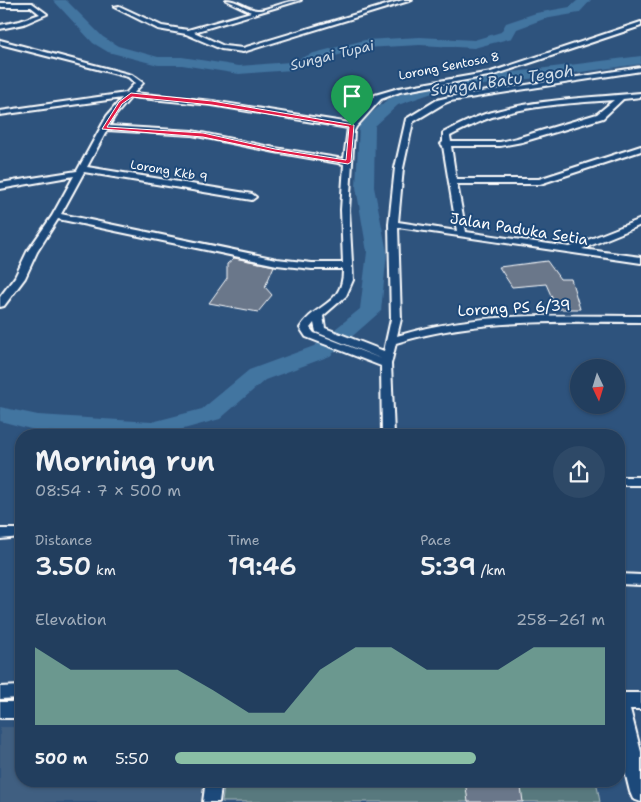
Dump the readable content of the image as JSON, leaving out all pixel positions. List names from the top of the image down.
{
  "streets": {
    "street": [
      "Lorong Sentosa 8",
      "Lorong Kkb 9",
      "Jalan Paduka Setia",
      "Lorong PS 6/39"
    ]
  },
  "water": ["Sungai Tupai", "Sungai Batu Tegoh"],
  "north": "bottom",
  "page": {
    "heading": ["Morning run", "08:54 · 7 × 500 m"],
    "stats": [
      ["Distance", "3.50 km"],
      ["Time", "19:46"],
      ["Pace", "5:39 /km"]
    ],
    "chart": ["Elevation", "258–261 m"],
    "list": [
      {
        "name": "500 m",
        "note": "5:50"
      }
    ]
  }
}
